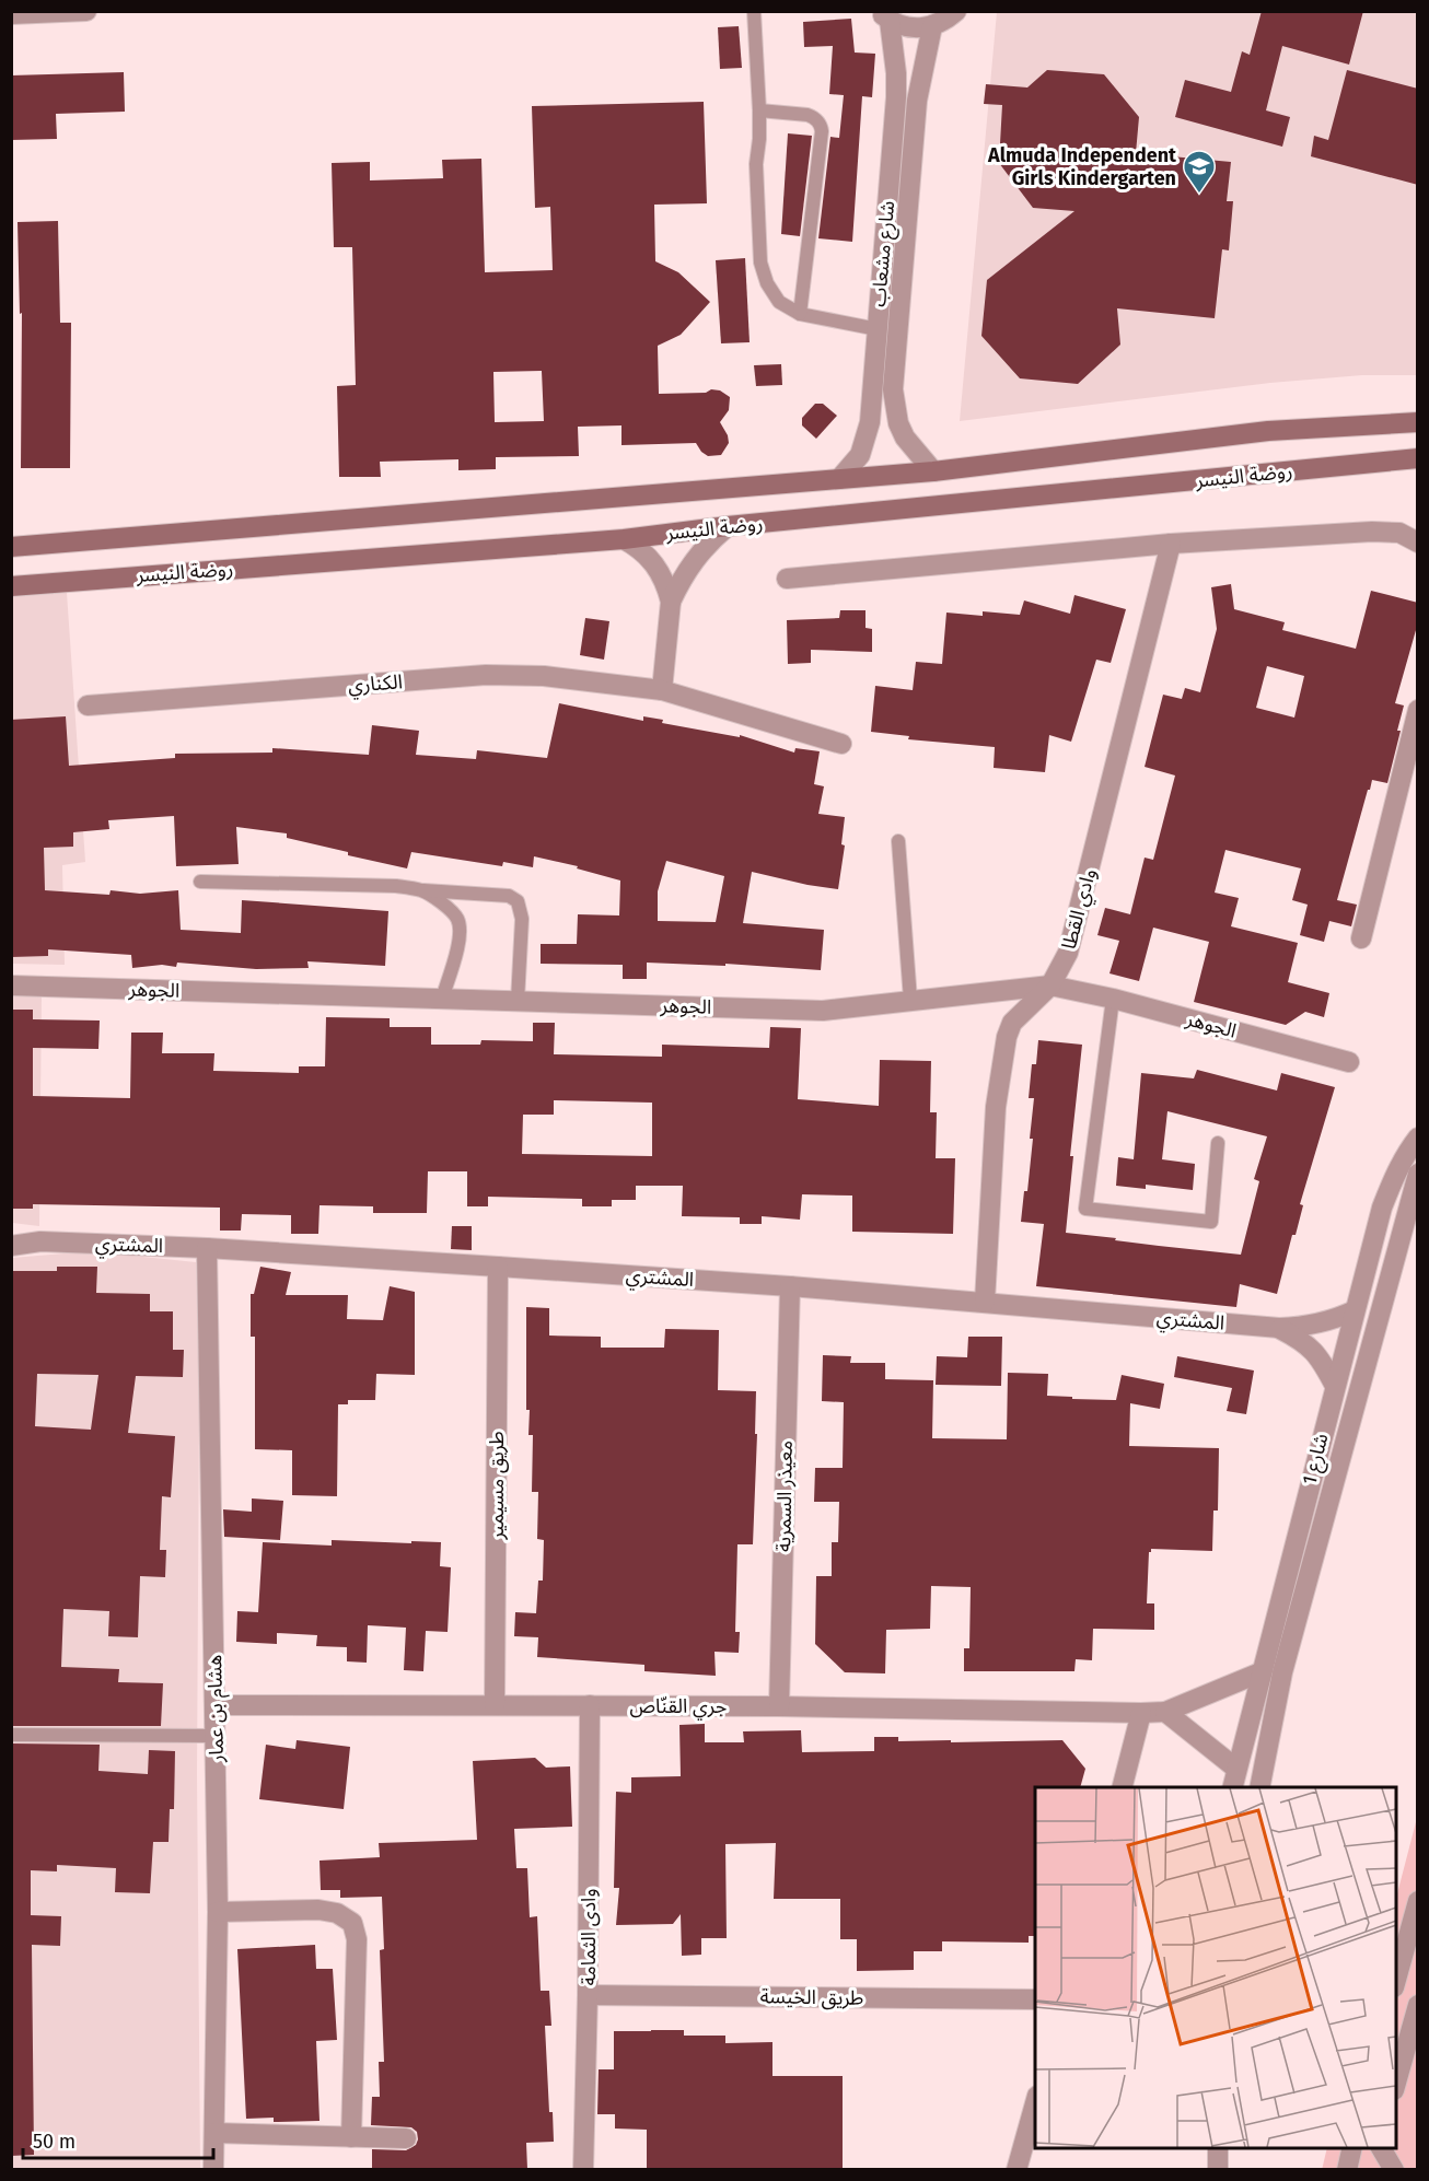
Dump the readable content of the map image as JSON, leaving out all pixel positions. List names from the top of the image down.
{
  "streets": {
    "street": [
      "شارع مشعاب",
      "روضة النيسر",
      "الكناري",
      "وادي القطا",
      "الجوهر",
      "المشتري",
      "شارع 1",
      "طريق مسيمير",
      "معيذر السمرية",
      "جري القنّاص",
      "هشام بن عمار",
      "وادى الثمامة",
      "طريق الخيسة"
    ]
  },
  "crossings": [
    ["شارع مشعاب", "روضة النيسر"],
    ["وادي القطا", "الجوهر"],
    ["وادي القطا", "المشتري"],
    ["المشتري", "شارع 1"],
    ["المشتري", "طريق مسيمير"],
    ["المشتري", "معيذر السمرية"],
    ["المشتري", "هشام بن عمار"],
    ["شارع 1", "جري القنّاص"],
    ["طريق مسيمير", "جري القنّاص"],
    ["معيذر السمرية", "جري القنّاص"],
    ["جري القنّاص", "هشام بن عمار"],
    ["جري القنّاص", "وادى الثمامة"],
    ["وادى الثمامة", "طريق الخيسة"]
  ],
  "places": {
    "school or university": ["Almuda Independent Girls Kindergarten"]
  },
  "scale_bar": "50 m"
}
